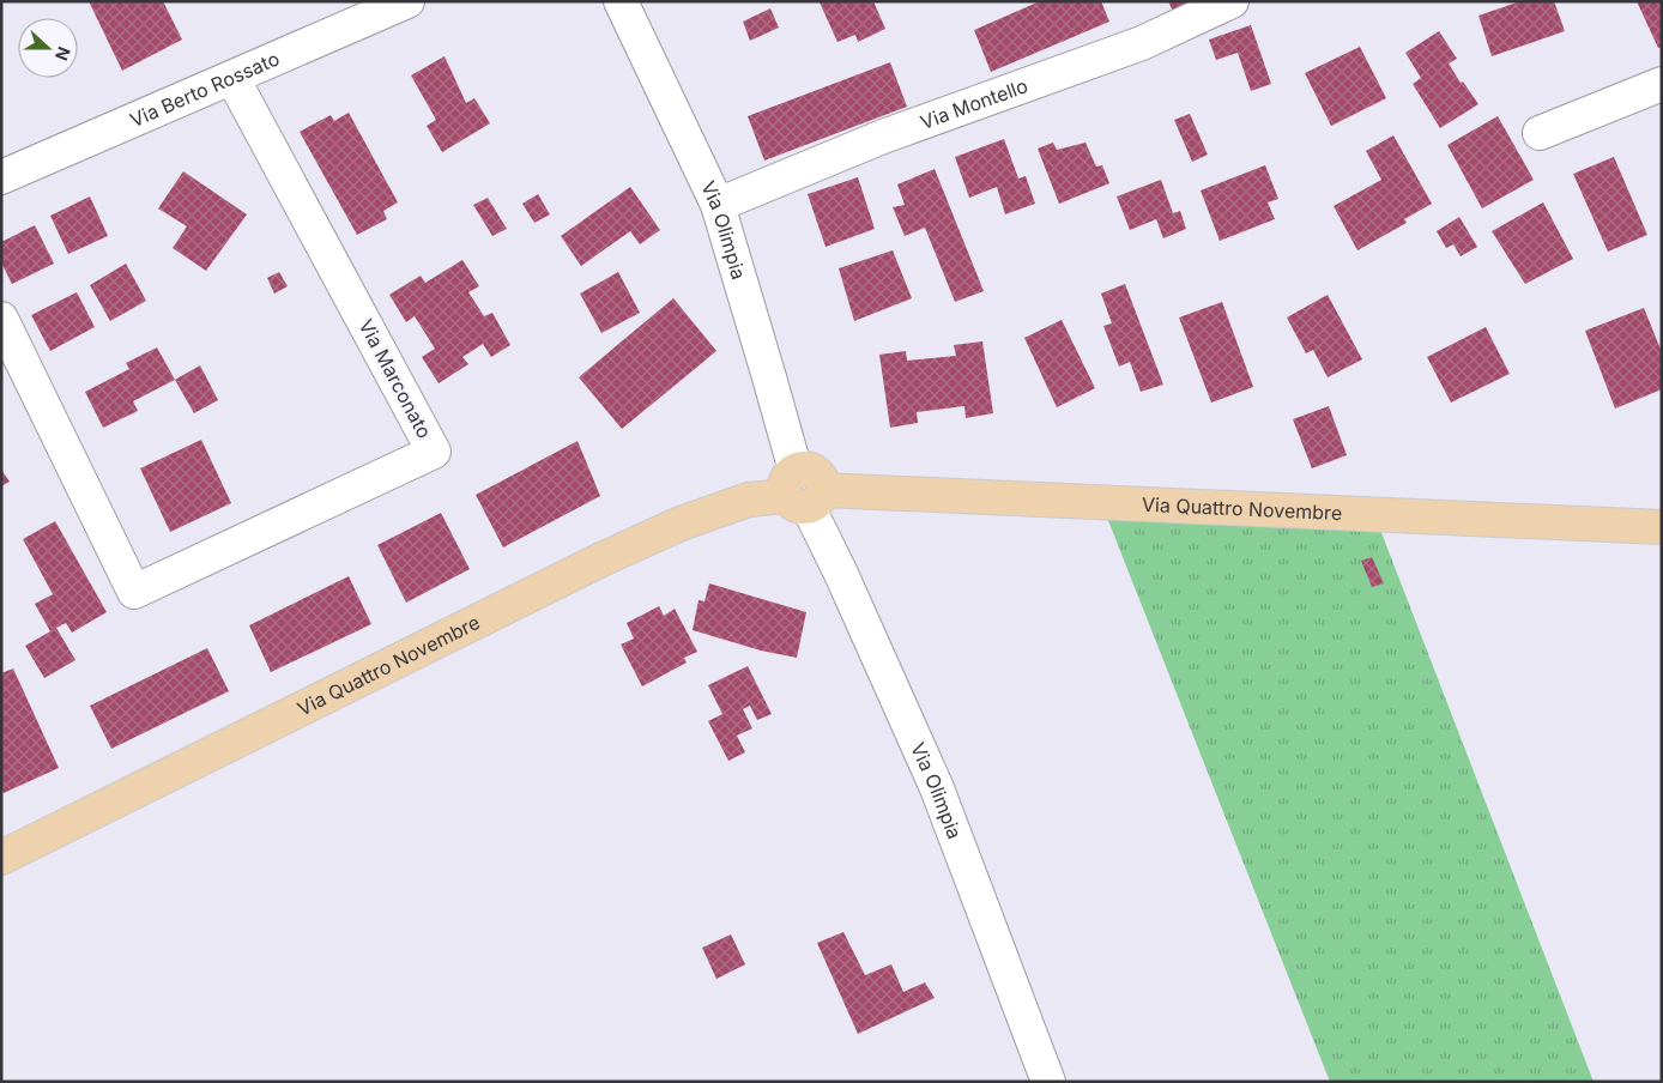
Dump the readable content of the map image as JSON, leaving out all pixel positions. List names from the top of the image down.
{
  "streets": {
    "main road": ["Via Quattro Novembre"],
    "street": [
      "Via Berto Rossato",
      "Via Montello",
      "Via Olimpia",
      "Via Marconato"
    ]
  },
  "crossings": [
    ["Via Berto Rossato", "Via Marconato"],
    ["Via Montello", "Via Olimpia"],
    ["Via Olimpia", "Via Quattro Novembre"]
  ],
  "north": "right"
}
